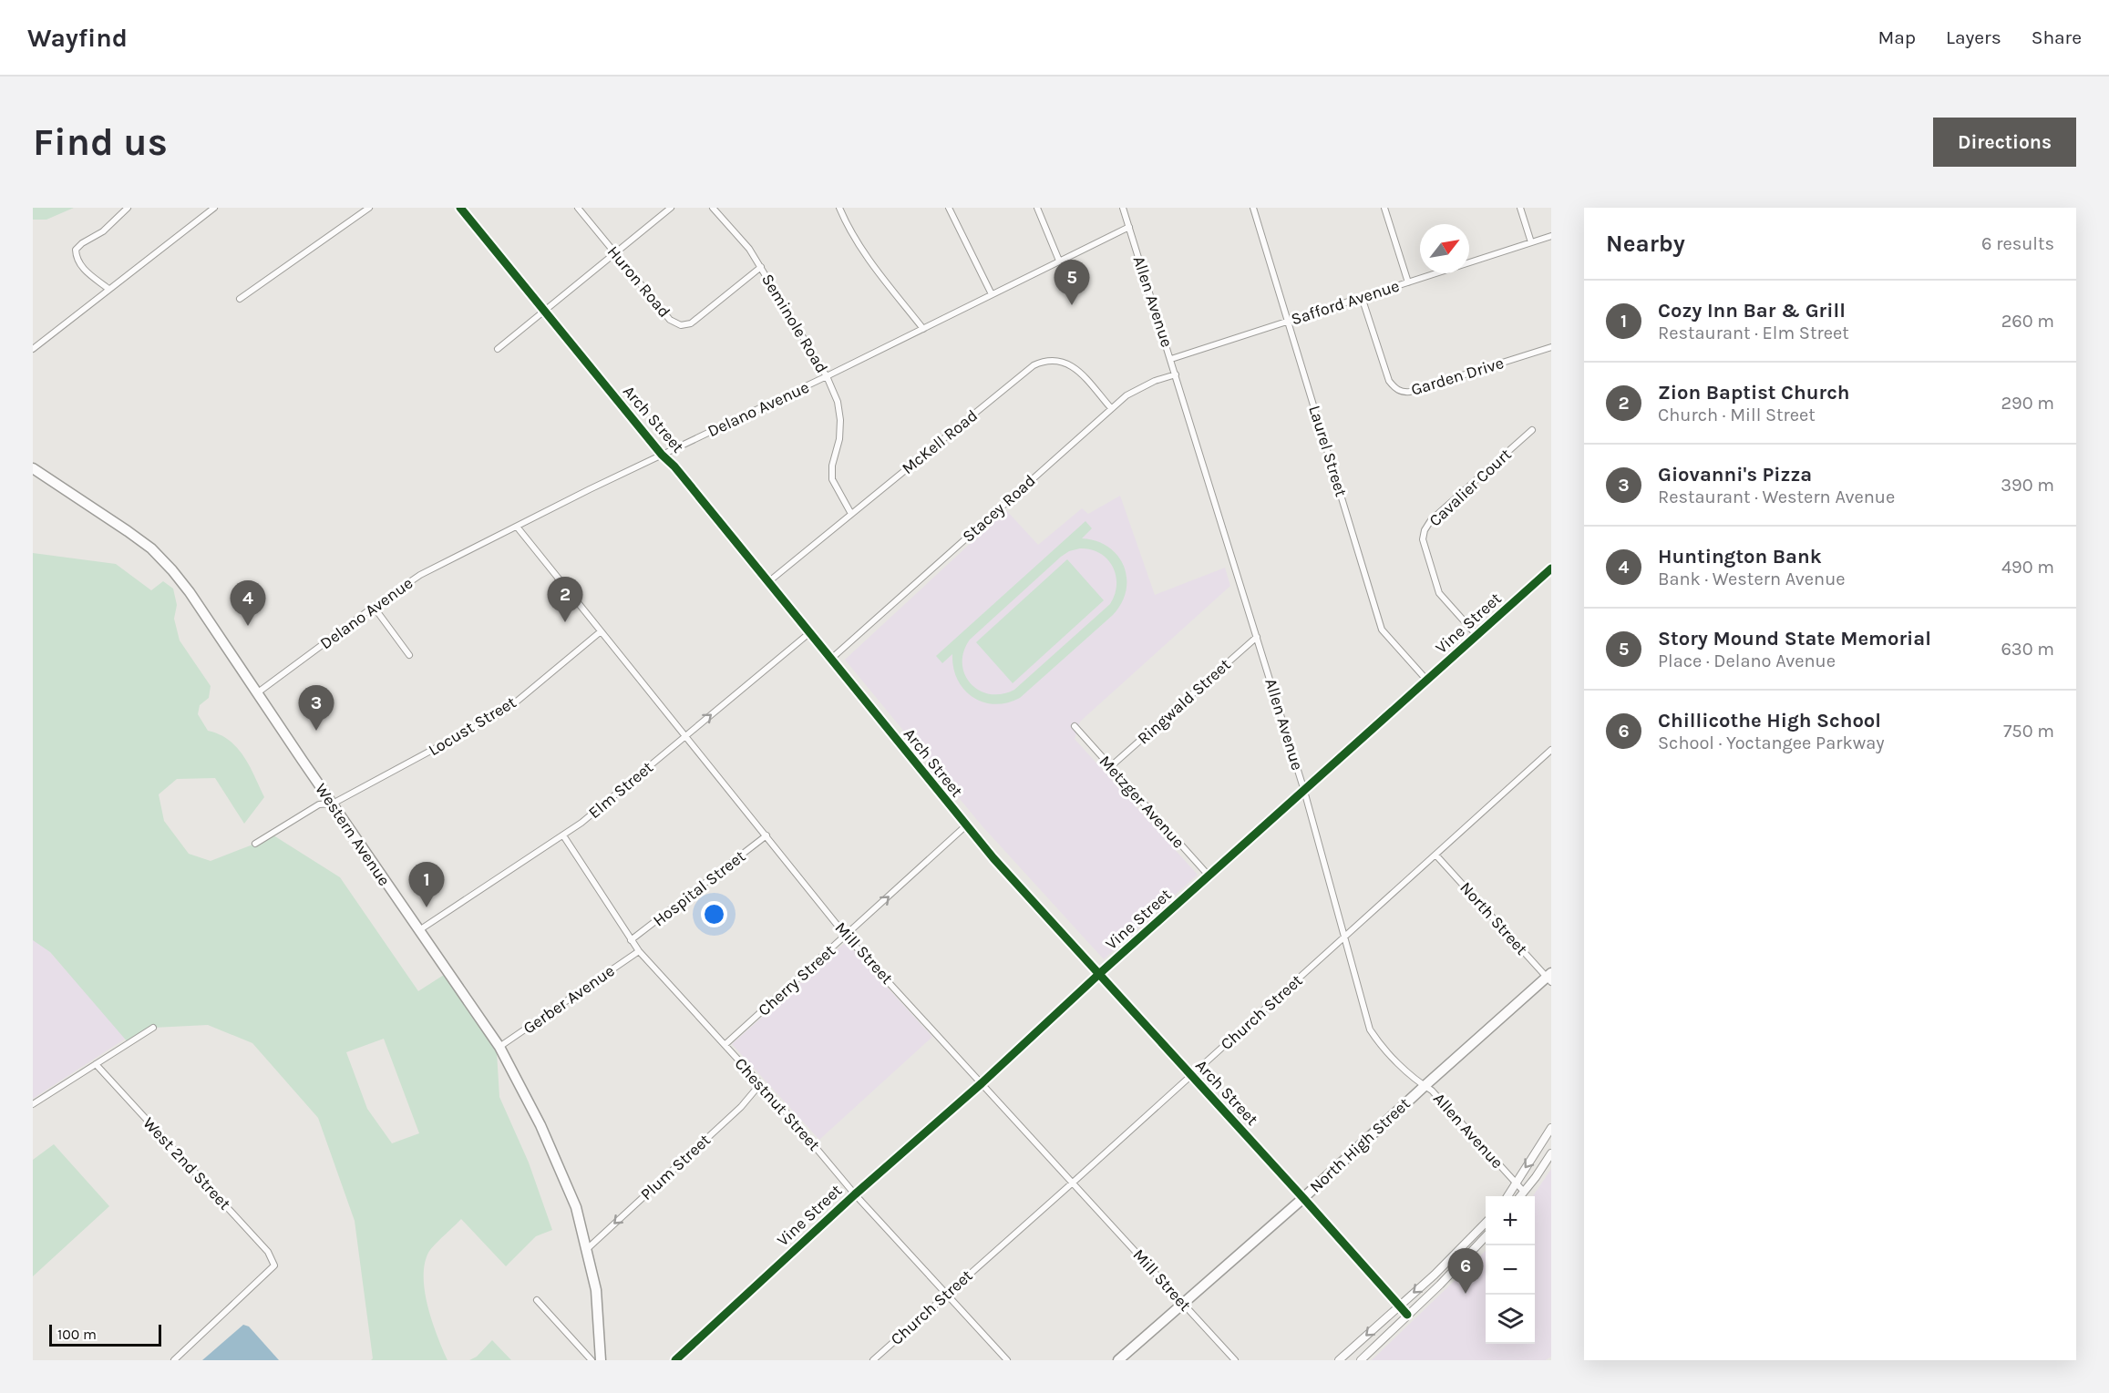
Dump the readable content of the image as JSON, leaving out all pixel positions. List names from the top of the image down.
{
  "streets": {
    "main road": ["Western Avenue", "North High Street"],
    "street": [
      "Huron Road",
      "Allen Avenue",
      "Safford Avenue",
      "Seminole Road",
      "Garden Drive",
      "Delano Avenue",
      "Arch Street",
      "McKell Road",
      "Laurel Street",
      "Cavalier Court",
      "Stacey Road",
      "Vine Street",
      "Ringwald Street",
      "Locust Street",
      "Elm Street",
      "Metzger Avenue",
      "Hospital Street",
      "North Street",
      "Mill Street",
      "Cherry Street",
      "Gerber Avenue",
      "Church Street",
      "Chestnut Street",
      "West 2nd Street",
      "Plum Street"
    ]
  },
  "crossings": [
    ["Huron Road", "Seminole Road"],
    ["Allen Avenue", "Safford Avenue"],
    ["Allen Avenue", "Delano Avenue"],
    ["Allen Avenue", "Stacey Road"],
    ["Allen Avenue", "Vine Street"],
    ["Allen Avenue", "Ringwald Street"],
    ["Allen Avenue", "Church Street"],
    ["Allen Avenue", "North High Street"],
    ["Safford Avenue", "Garden Drive"],
    ["Safford Avenue", "Laurel Street"],
    ["Seminole Road", "Delano Avenue"],
    ["Seminole Road", "McKell Road"],
    ["Delano Avenue", "Arch Street"],
    ["Delano Avenue", "Western Avenue"],
    ["Delano Avenue", "Mill Street"],
    ["Arch Street", "McKell Road"],
    ["Arch Street", "Stacey Road"],
    ["Arch Street", "Vine Street"],
    ["Arch Street", "Elm Street"],
    ["Arch Street", "Cherry Street"],
    ["Arch Street", "Church Street"],
    ["Arch Street", "North High Street"],
    ["McKell Road", "Stacey Road"],
    ["Laurel Street", "Vine Street"],
    ["Cavalier Court", "Vine Street"],
    ["Vine Street", "Metzger Avenue"],
    ["Vine Street", "Mill Street"],
    ["Vine Street", "Chestnut Street"],
    ["Ringwald Street", "Metzger Avenue"],
    ["Locust Street", "Western Avenue"],
    ["Locust Street", "Mill Street"],
    ["Elm Street", "Western Avenue"],
    ["Elm Street", "Mill Street"],
    ["Elm Street", "Chestnut Street"],
    ["Western Avenue", "Gerber Avenue"],
    ["Western Avenue", "Plum Street"],
    ["Hospital Street", "Mill Street"],
    ["Hospital Street", "Chestnut Street"],
    ["North Street", "Church Street"],
    ["North Street", "North High Street"],
    ["Mill Street", "Cherry Street"],
    ["Mill Street", "Church Street"],
    ["Mill Street", "North High Street"],
    ["Cherry Street", "Chestnut Street"],
    ["Gerber Avenue", "Chestnut Street"],
    ["Church Street", "Chestnut Street"],
    ["Chestnut Street", "Plum Street"]
  ],
  "one_way": ["Cherry Street", "Plum Street"],
  "scale_bar": "100 m",
  "north": "top right",
  "page": {
    "header": "Wayfind",
    "nav": ["Map", "Layers", "Share"],
    "buttons": "Directions",
    "title": "Find us",
    "heading": ["Nearby", "6 results"],
    "pins": [
      "5",
      "2",
      "4",
      "3",
      "1",
      "6"
    ],
    "list": [
      {
        "mark": "1",
        "name": "Cozy Inn Bar & Grill",
        "note": "Restaurant · Elm Street",
        "value": "260 m"
      },
      {
        "mark": "2",
        "name": "Zion Baptist Church",
        "note": "Church · Mill Street",
        "value": "290 m"
      },
      {
        "mark": "3",
        "name": "Giovanni's Pizza",
        "note": "Restaurant · Western Avenue",
        "value": "390 m"
      },
      {
        "mark": "4",
        "name": "Huntington Bank",
        "note": "Bank · Western Avenue",
        "value": "490 m"
      },
      {
        "mark": "5",
        "name": "Story Mound State Memorial",
        "note": "Place · Delano Avenue",
        "value": "630 m"
      },
      {
        "mark": "6",
        "name": "Chillicothe High School",
        "note": "School · Yoctangee Parkway",
        "value": "750 m"
      }
    ],
    "map_buttons": ["+", "−"],
    "scale": "100 m"
  }
}
